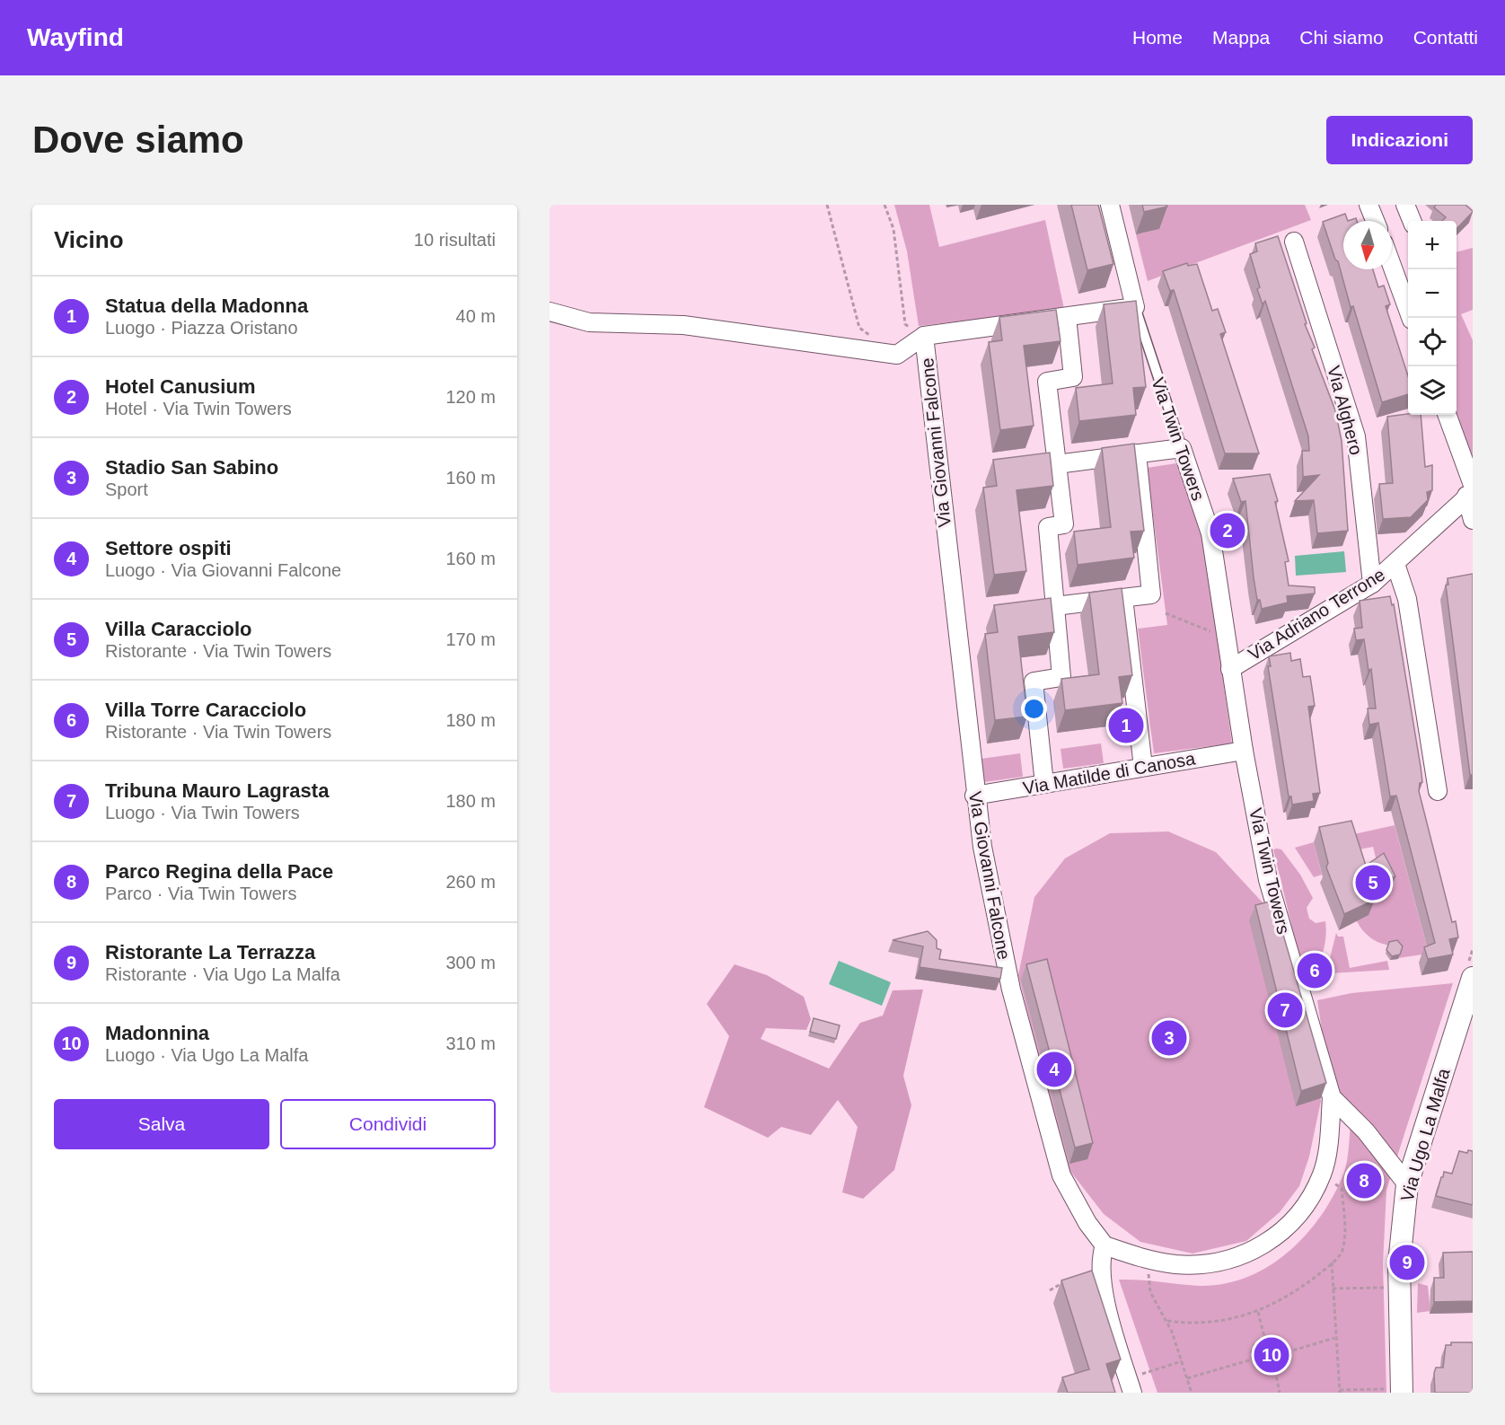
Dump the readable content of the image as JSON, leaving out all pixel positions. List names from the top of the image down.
{
  "streets": {
    "street": [
      "Via Alghero",
      "Via Twin Towers",
      "Via Giovanni Falcone",
      "Via Adriano Terrone",
      "Via Matilde di Canosa",
      "Via Ugo La Malfa"
    ]
  },
  "crossings": [
    ["Via Alghero", "Via Adriano Terrone"],
    ["Via Twin Towers", "Via Adriano Terrone"],
    ["Via Twin Towers", "Via Matilde di Canosa"],
    ["Via Twin Towers", "Via Ugo La Malfa"],
    ["Via Giovanni Falcone", "Via Matilde di Canosa"]
  ],
  "north": "bottom",
  "page": {
    "header": "Wayfind",
    "nav": [
      "Home",
      "Mappa",
      "Chi siamo",
      "Contatti"
    ],
    "buttons": [
      "Indicazioni",
      ["Salva", "Condividi"]
    ],
    "title": "Dove siamo",
    "heading": ["Vicino", "10 risultati"],
    "map_buttons": ["+", "−"],
    "list": [
      {
        "mark": "1",
        "name": "Statua della Madonna",
        "note": "Luogo · Piazza Oristano",
        "value": "40 m"
      },
      {
        "mark": "2",
        "name": "Hotel Canusium",
        "note": "Hotel · Via Twin Towers",
        "value": "120 m"
      },
      {
        "mark": "3",
        "name": "Stadio San Sabino",
        "note": "Sport",
        "value": "160 m"
      },
      {
        "mark": "4",
        "name": "Settore ospiti",
        "note": "Luogo · Via Giovanni Falcone",
        "value": "160 m"
      },
      {
        "mark": "5",
        "name": "Villa Caracciolo",
        "note": "Ristorante · Via Twin Towers",
        "value": "170 m"
      },
      {
        "mark": "6",
        "name": "Villa Torre Caracciolo",
        "note": "Ristorante · Via Twin Towers",
        "value": "180 m"
      },
      {
        "mark": "7",
        "name": "Tribuna Mauro Lagrasta",
        "note": "Luogo · Via Twin Towers",
        "value": "180 m"
      },
      {
        "mark": "8",
        "name": "Parco Regina della Pace",
        "note": "Parco · Via Twin Towers",
        "value": "260 m"
      },
      {
        "mark": "9",
        "name": "Ristorante La Terrazza",
        "note": "Ristorante · Via Ugo La Malfa",
        "value": "300 m"
      },
      {
        "mark": "10",
        "name": "Madonnina",
        "note": "Luogo · Via Ugo La Malfa",
        "value": "310 m"
      }
    ],
    "pins": [
      "2",
      "1",
      "5",
      "6",
      "7",
      "3",
      "4",
      "8",
      "9",
      "10"
    ]
  }
}
